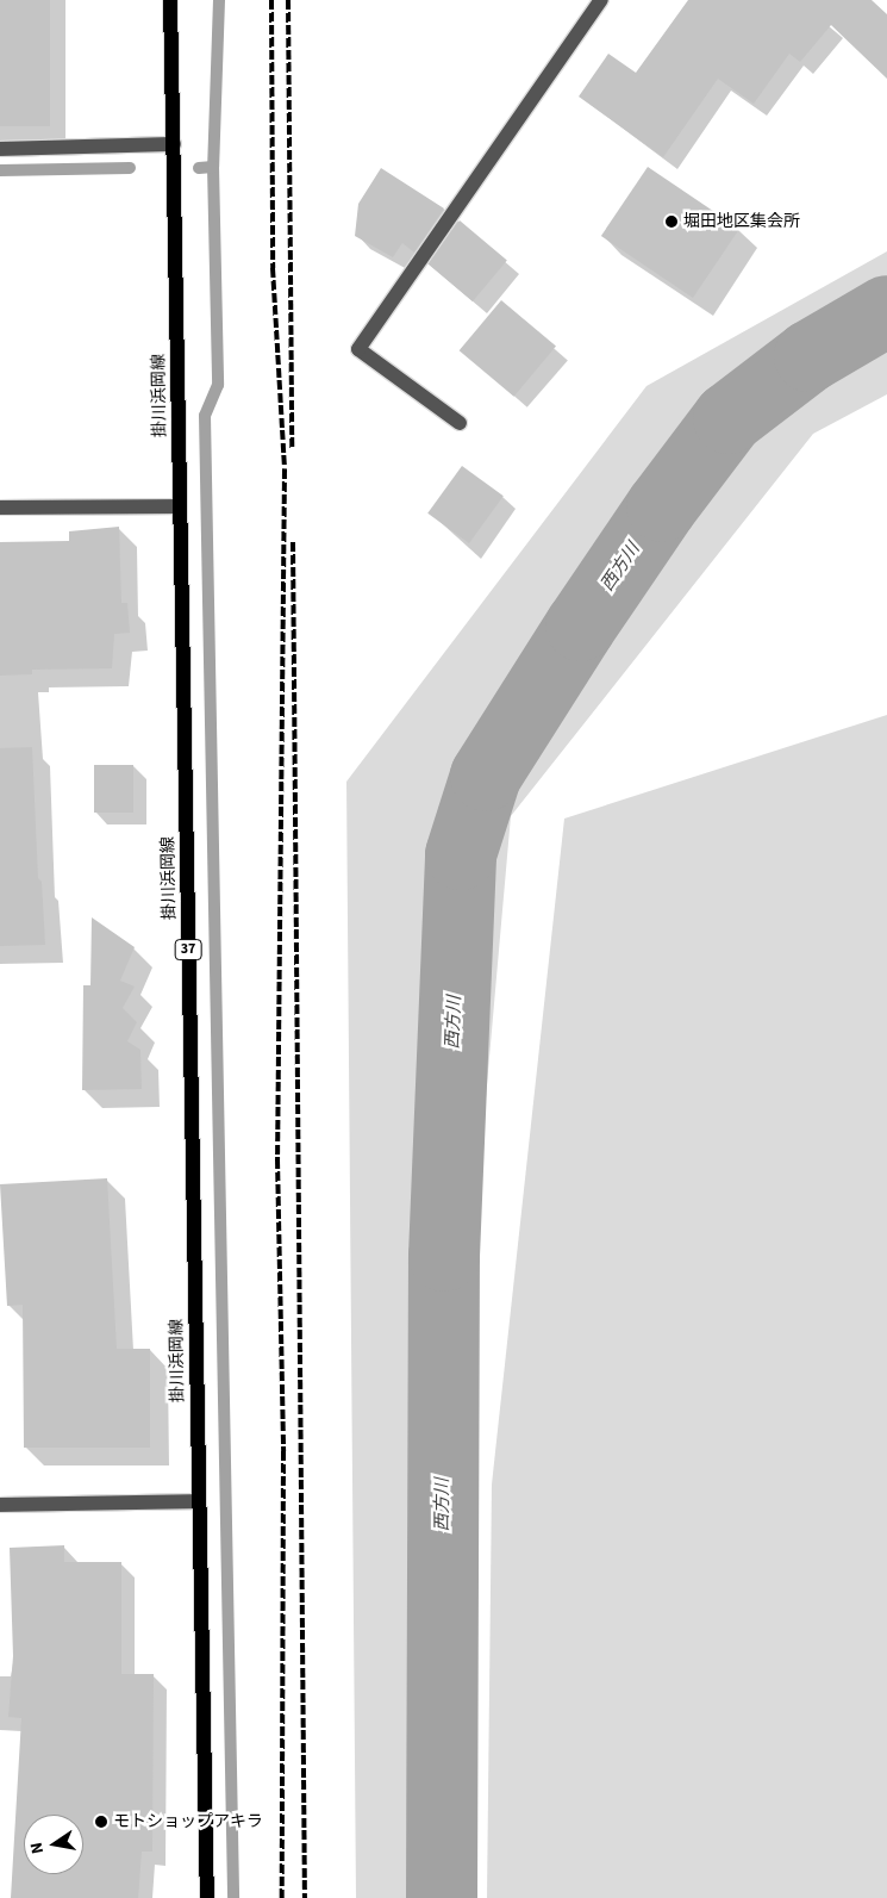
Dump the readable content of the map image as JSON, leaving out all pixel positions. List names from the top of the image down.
{
  "streets": {
    "main road": ["掛川浜岡線", "37"]
  },
  "water": ["西方川"],
  "places": ["堀田地区集会所", "モトショップアキラ"],
  "north": "left"
}
